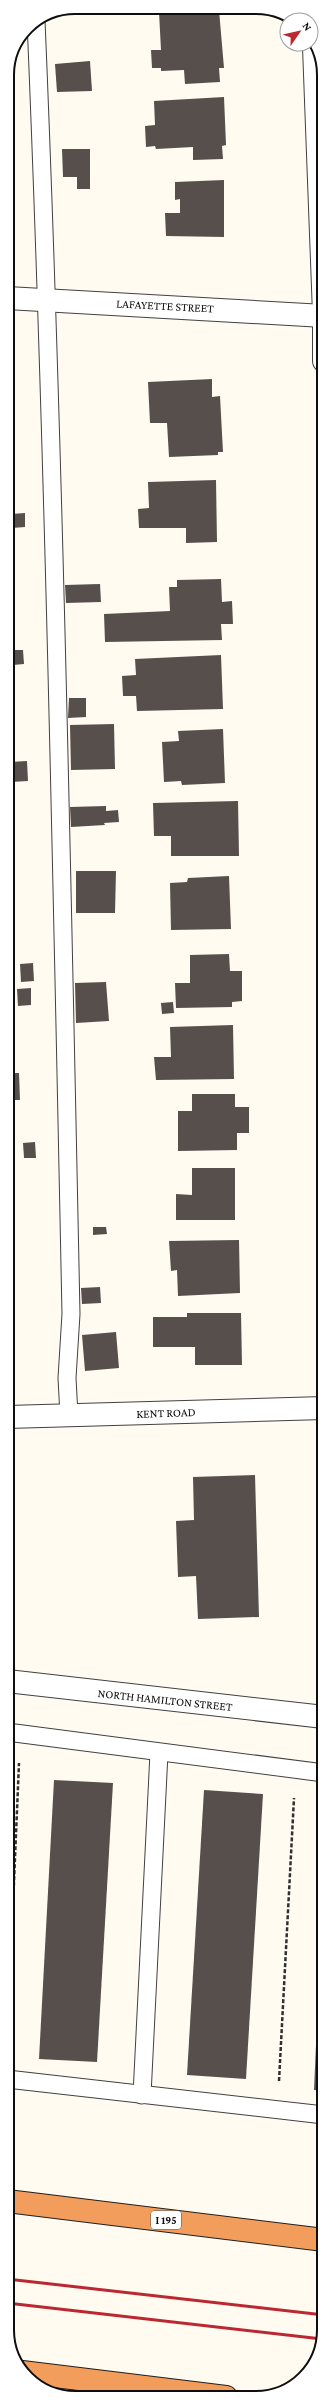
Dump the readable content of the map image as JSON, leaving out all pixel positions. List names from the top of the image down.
{
  "streets": {
    "highway": ["I 195"],
    "street": ["LAFAYETTE STREET", "KENT ROAD", "NORTH HAMILTON STREET"]
  },
  "north": "top right"
}
